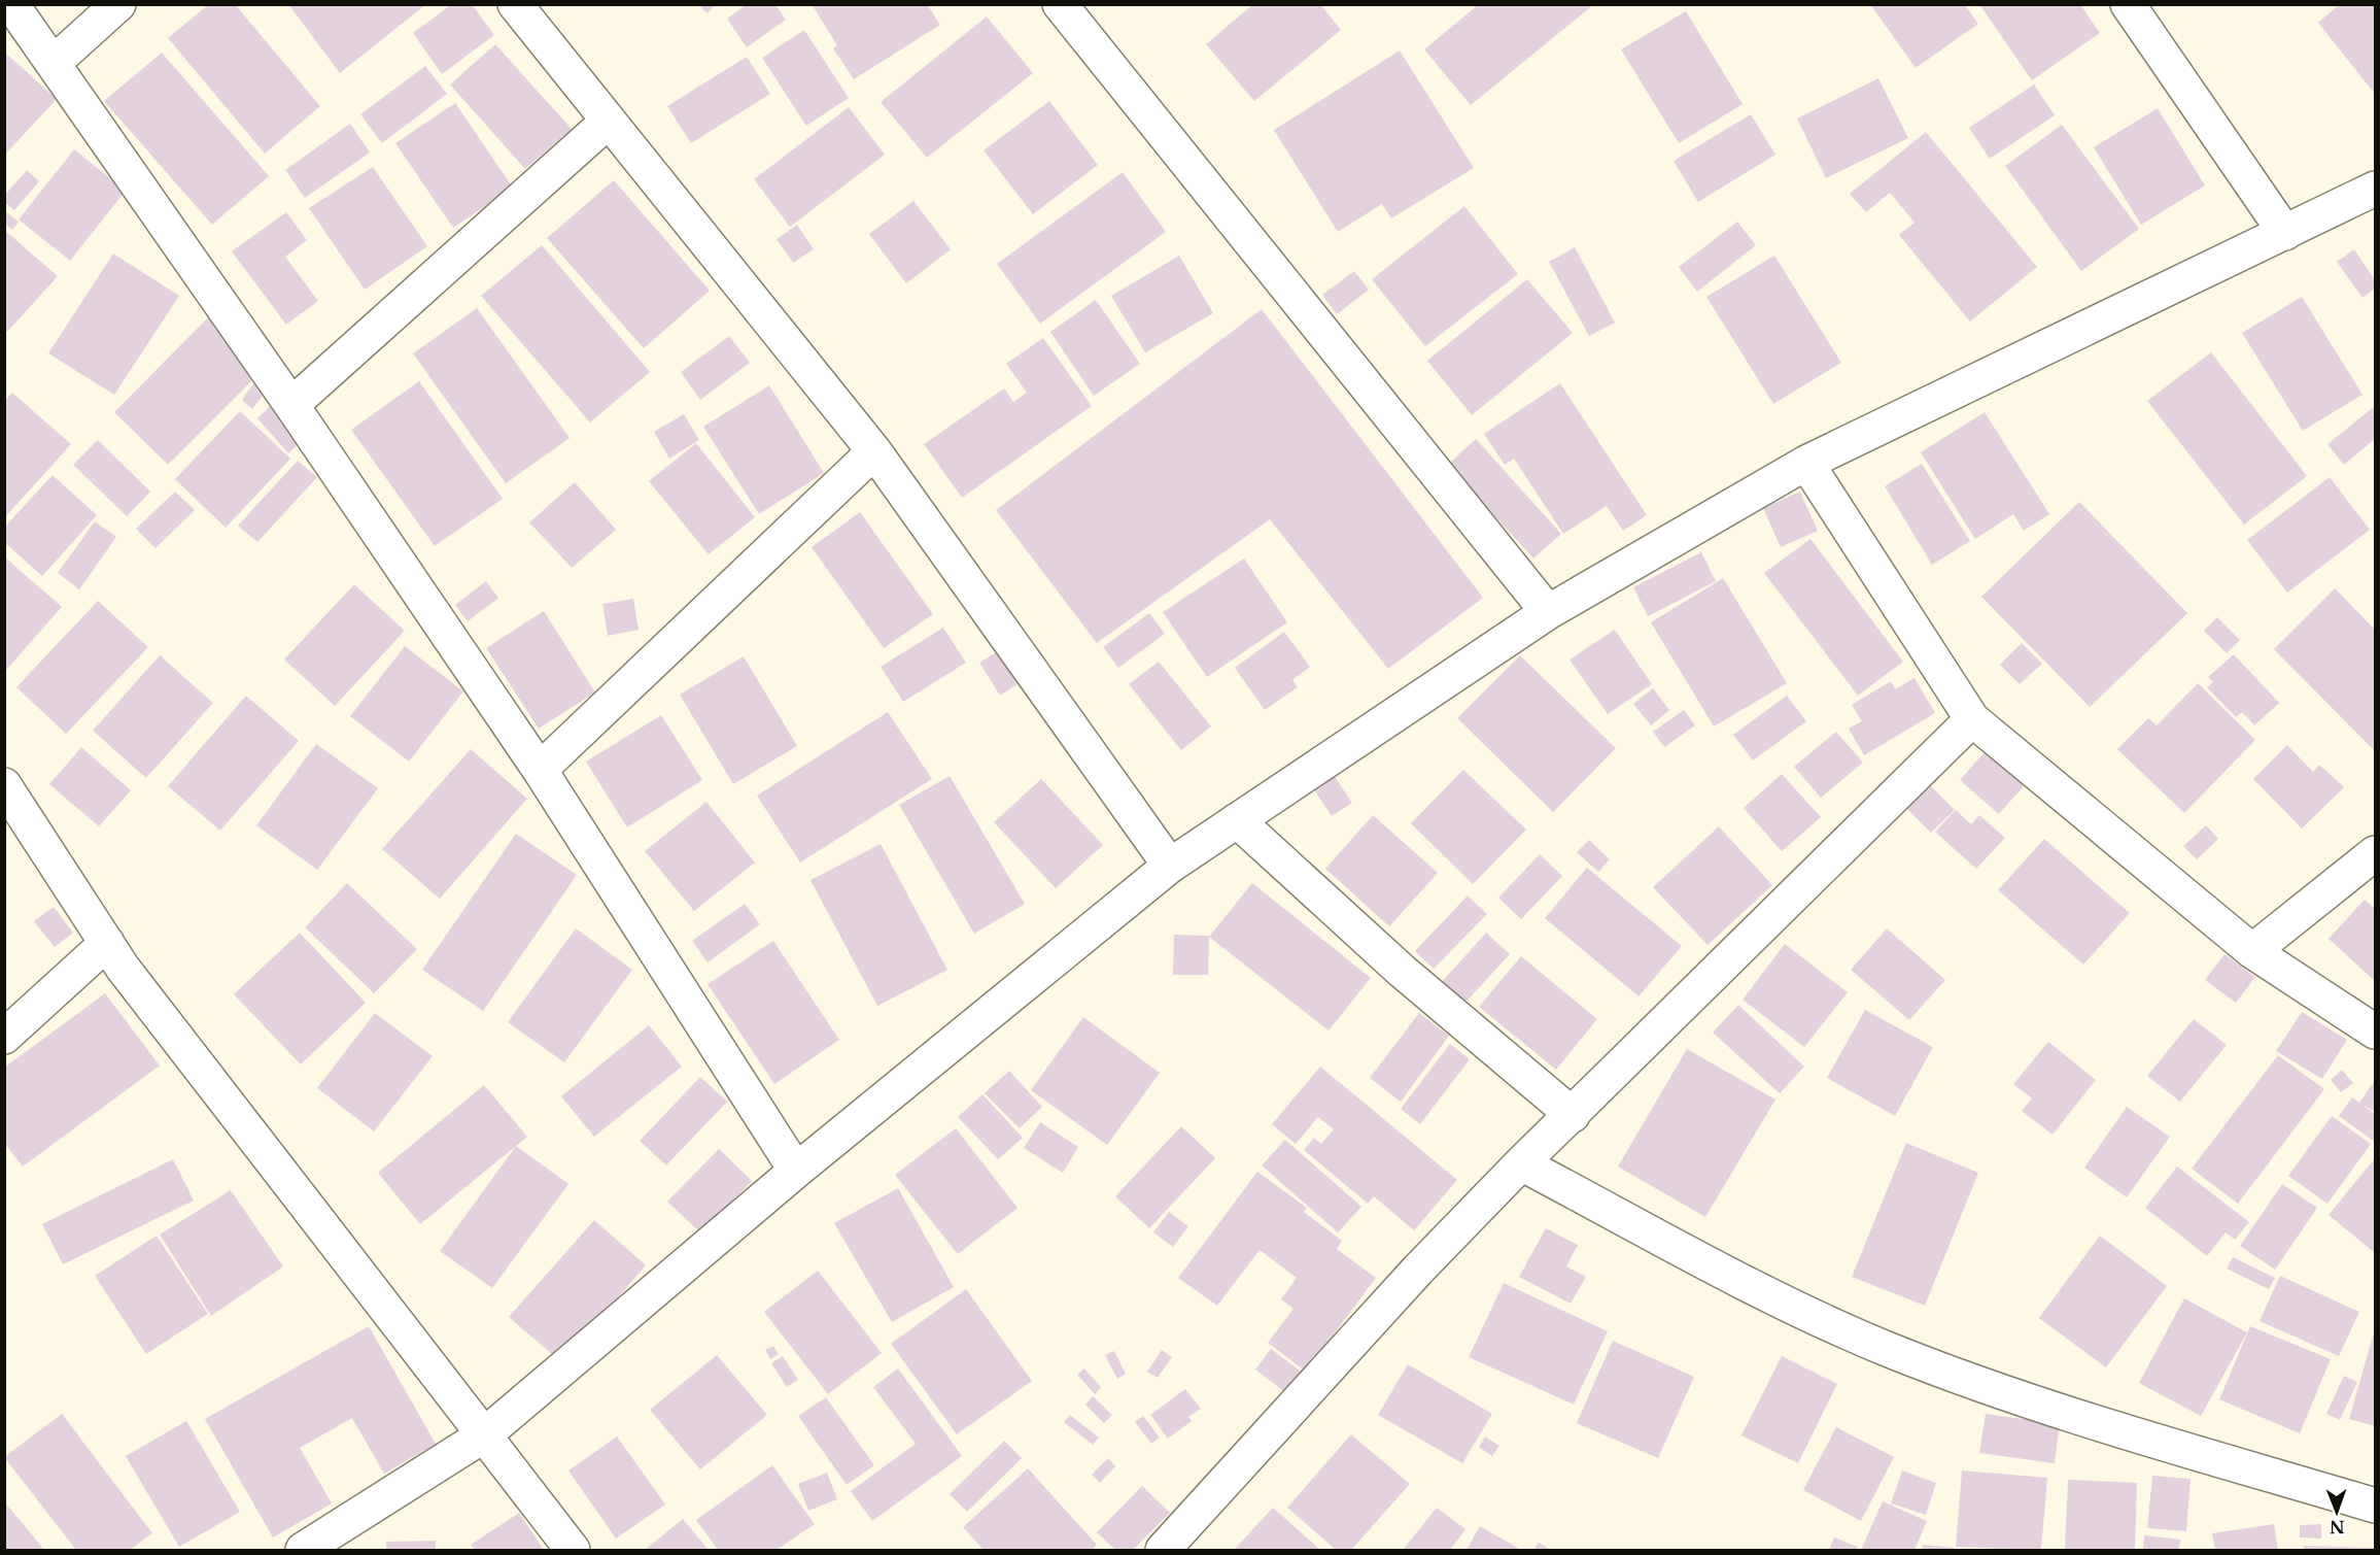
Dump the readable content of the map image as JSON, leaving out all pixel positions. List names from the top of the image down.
{
  "north": "bottom"
}
